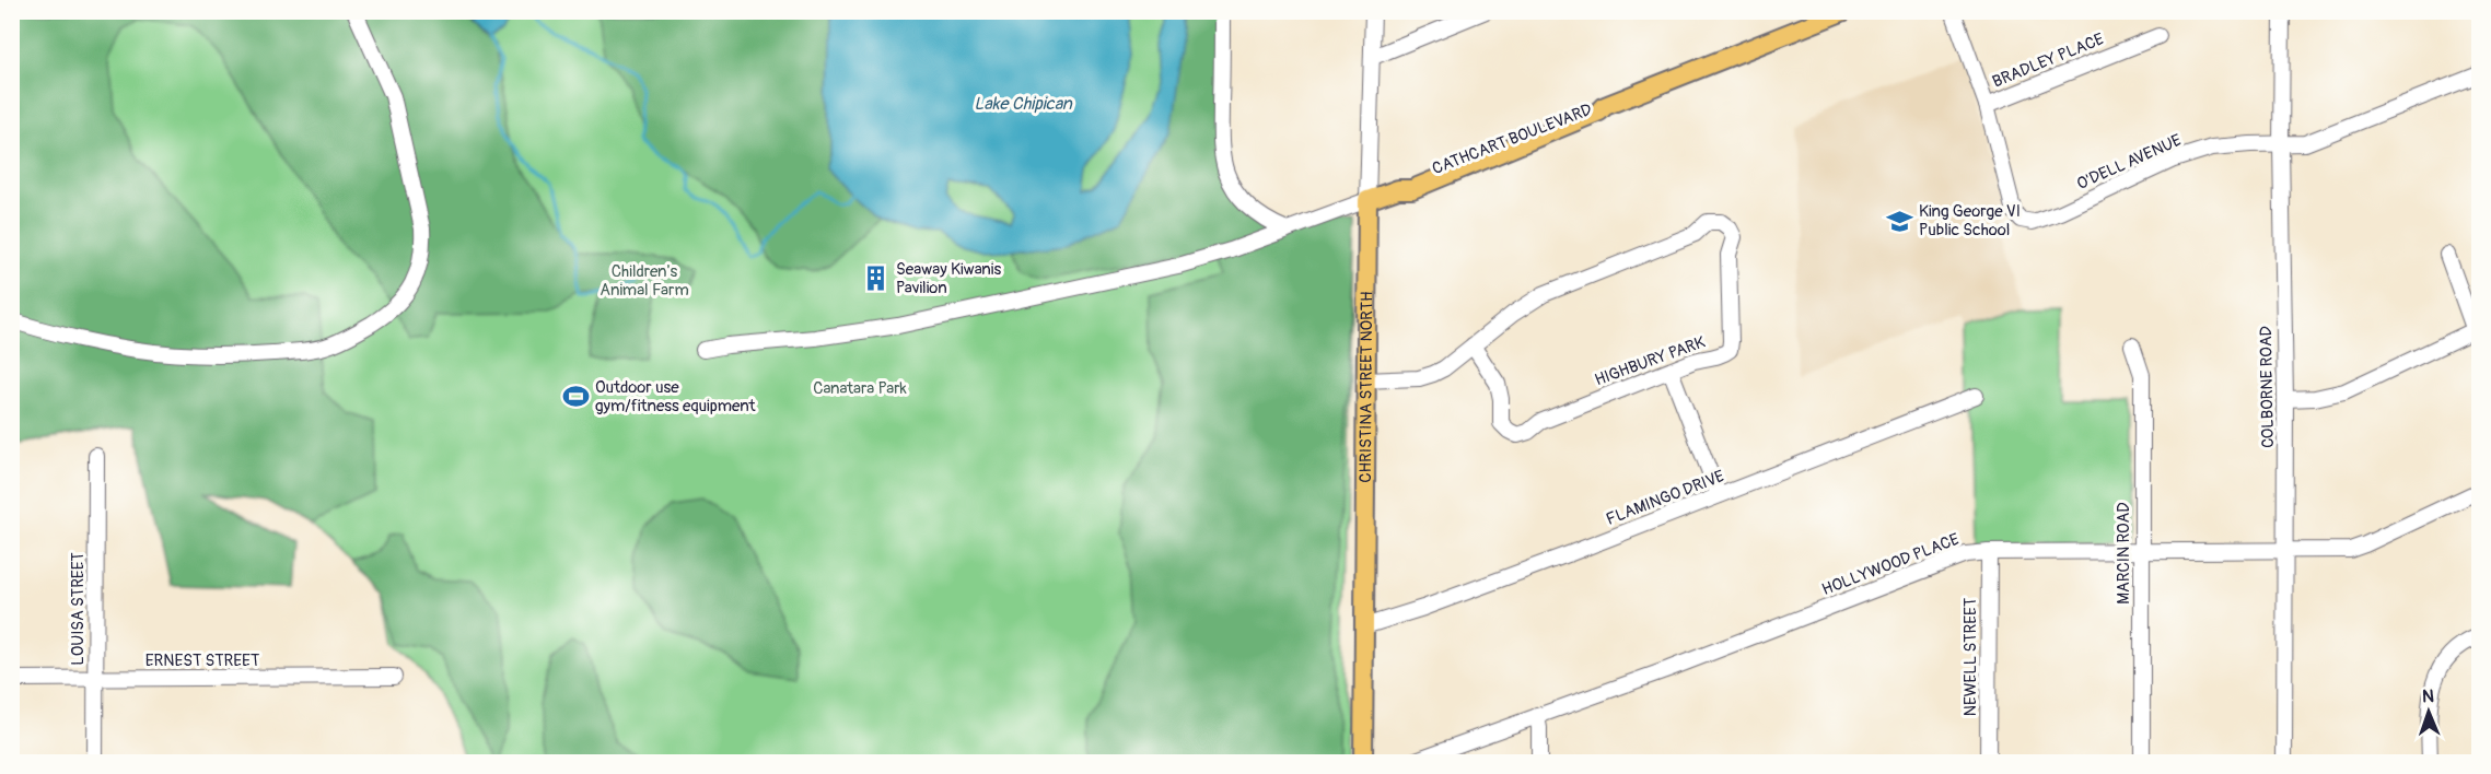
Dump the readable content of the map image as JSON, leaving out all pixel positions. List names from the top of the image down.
{
  "streets": {
    "main road": ["CATHCART BOULEVARD", "CHRISTINA STREET NORTH"],
    "street": [
      "BRADLEY PLACE",
      "O'DELL AVENUE",
      "HIGHBURY PARK",
      "COLBORNE ROAD",
      "FLAMINGO DRIVE",
      "MARCIN ROAD",
      "HOLLYWOOD PLACE",
      "LOUISA STREET",
      "NEWELL STREET",
      "ERNEST STREET"
    ]
  },
  "crossings": [
    ["BRADLEY PLACE", "O'DELL AVENUE"],
    ["CATHCART BOULEVARD", "CHRISTINA STREET NORTH"],
    ["O'DELL AVENUE", "COLBORNE ROAD"],
    ["HIGHBURY PARK", "CHRISTINA STREET NORTH"],
    ["CHRISTINA STREET NORTH", "FLAMINGO DRIVE"],
    ["COLBORNE ROAD", "HOLLYWOOD PLACE"],
    ["MARCIN ROAD", "HOLLYWOOD PLACE"],
    ["HOLLYWOOD PLACE", "NEWELL STREET"],
    ["LOUISA STREET", "ERNEST STREET"]
  ],
  "water": ["Lake Chipican"],
  "parks": ["Children's Animal Farm", "Canatara Park"],
  "places": {
    "school or university": ["King George VI Public School"],
    "building": ["Seaway Kiwanis Pavilion"],
    "sports": ["Outdoor use gym/fitness equipment"]
  },
  "north": "top"
}
